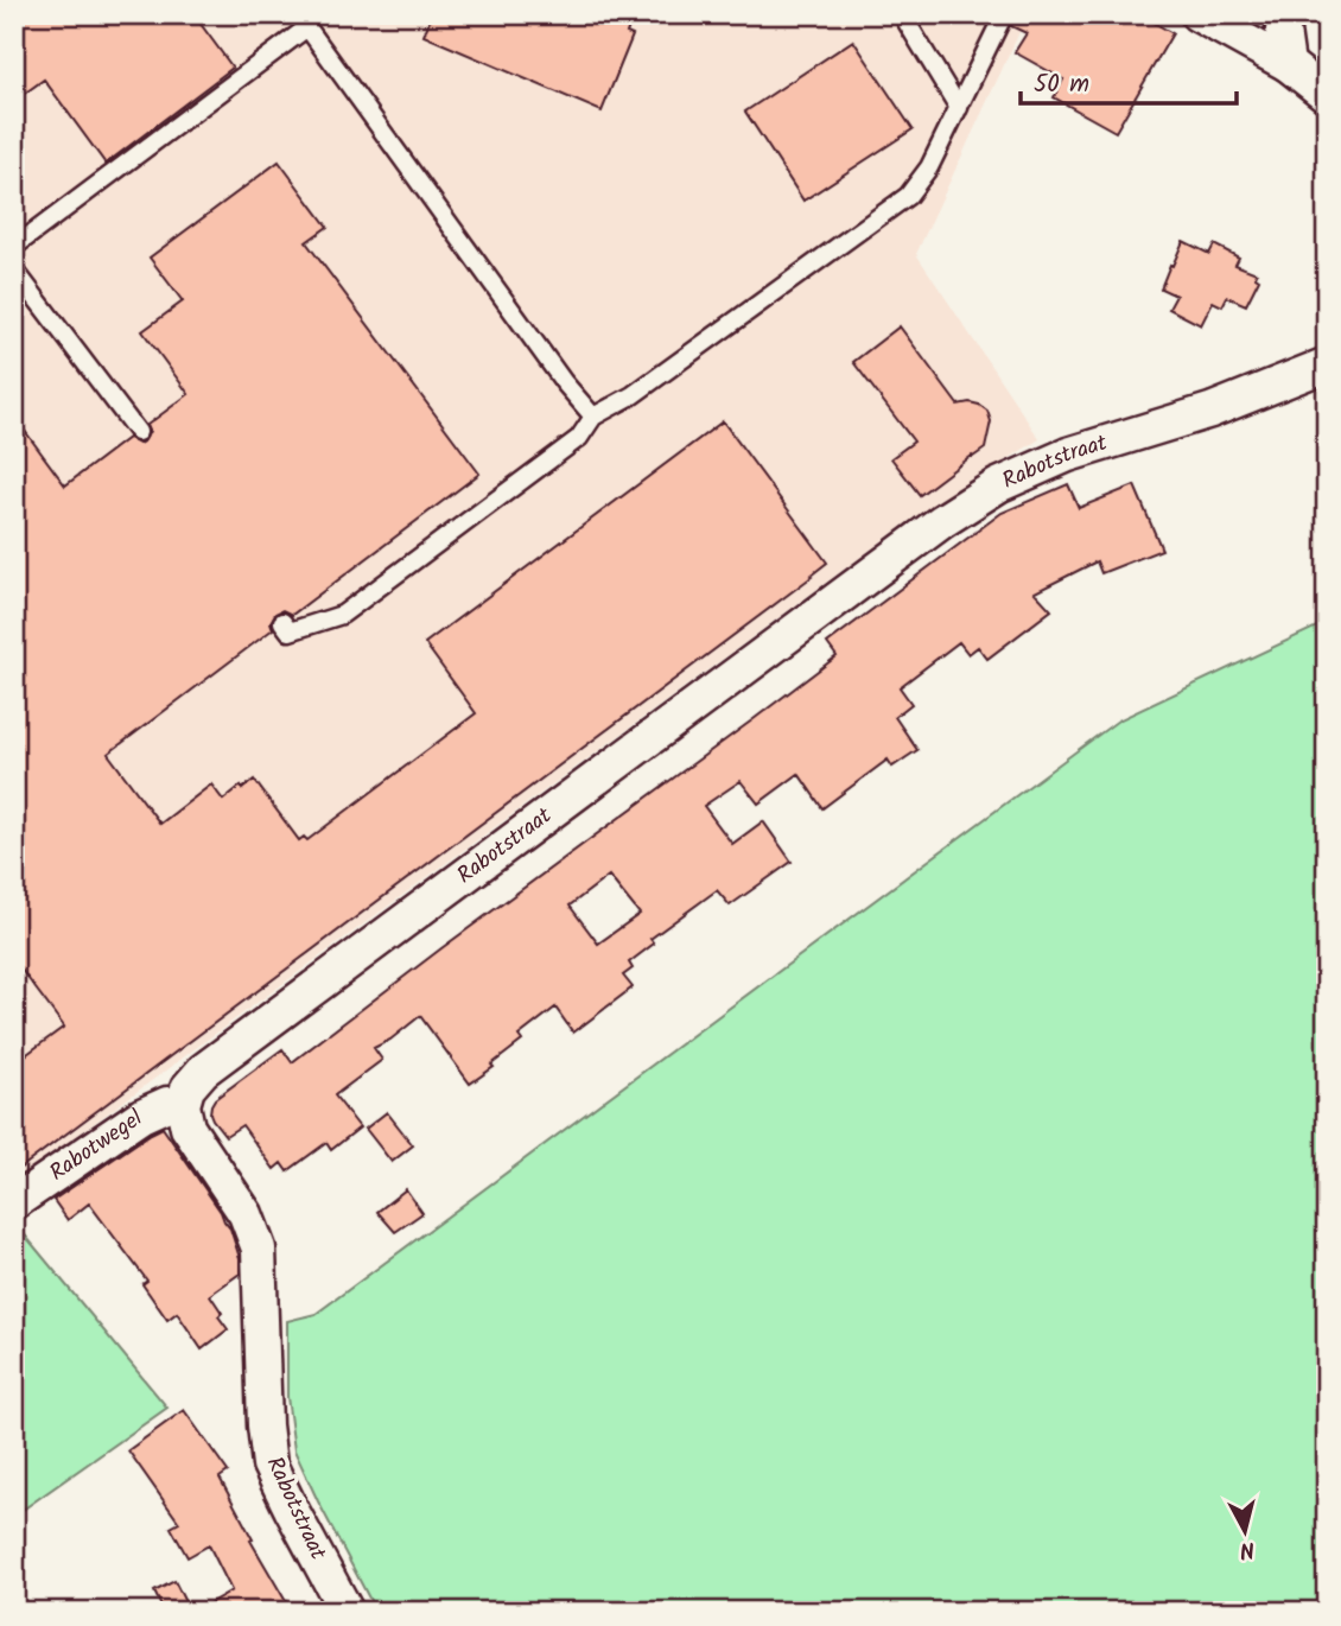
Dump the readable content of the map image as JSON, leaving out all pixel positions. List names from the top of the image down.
{
  "streets": {
    "street": ["Rabotstraat", "Rabotwegel"]
  },
  "crossings": [
    ["Rabotstraat", "Rabotwegel"]
  ],
  "scale_bar": "50 m",
  "north": "bottom"
}
